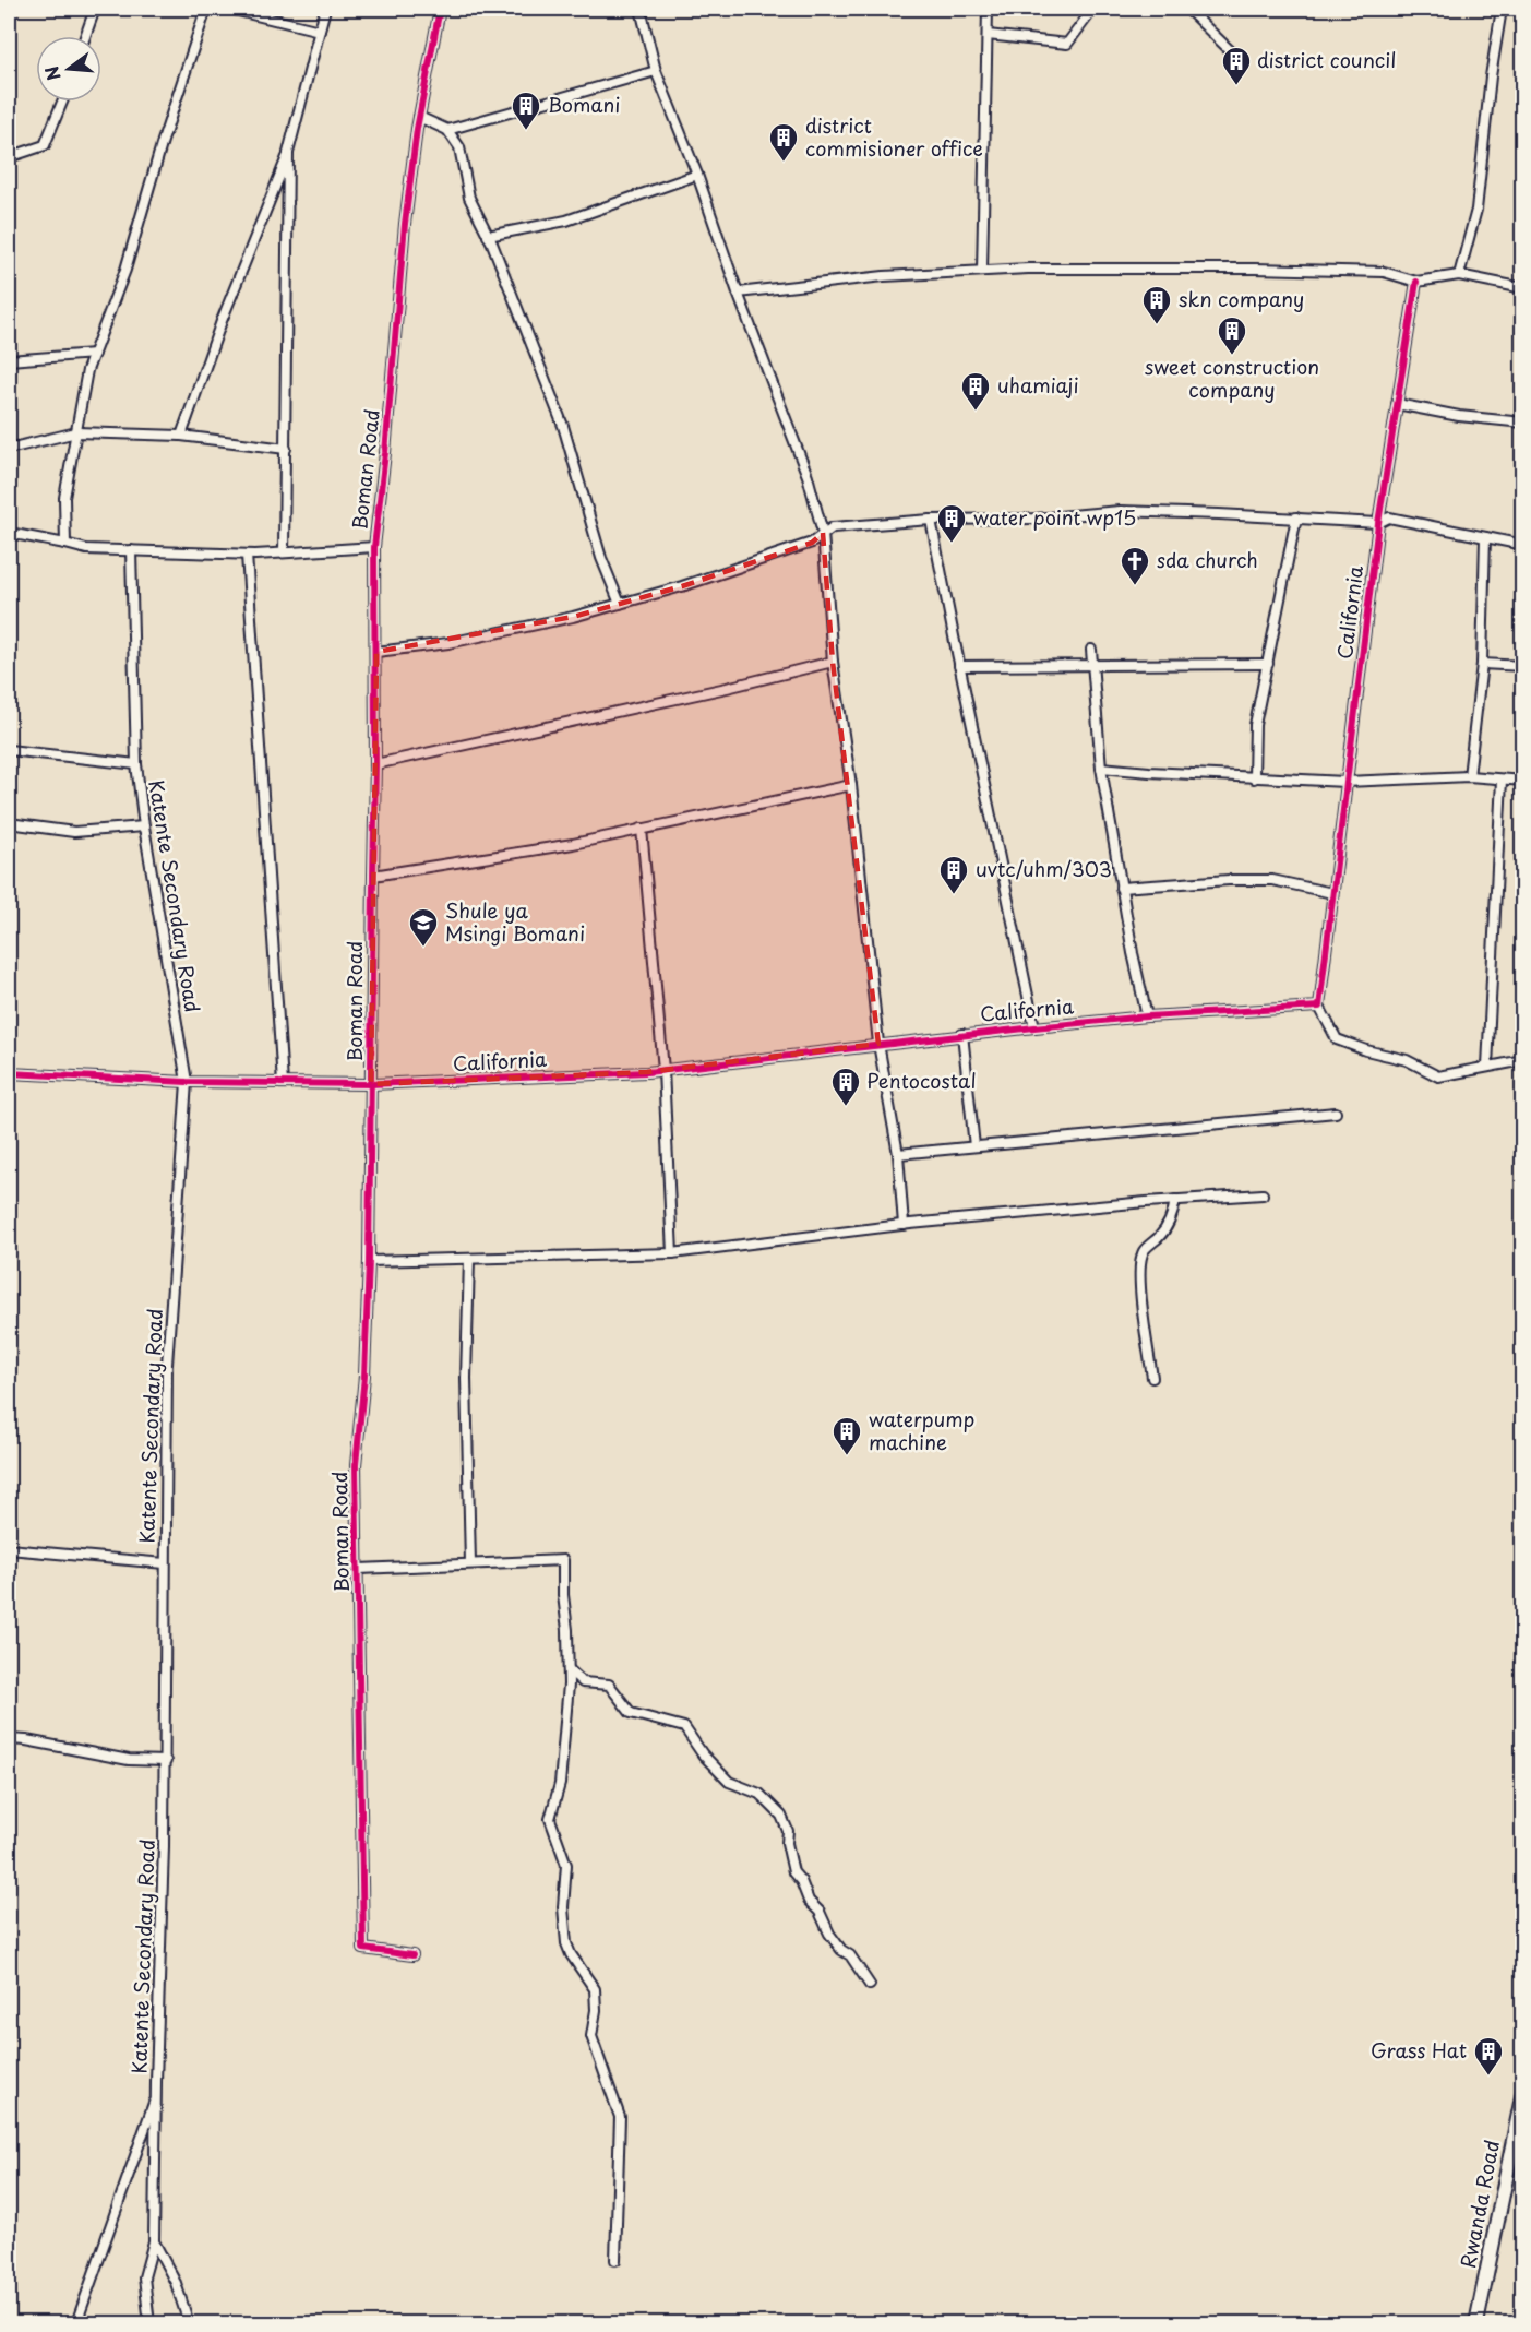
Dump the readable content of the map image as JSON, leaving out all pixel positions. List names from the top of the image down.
{
  "streets": {
    "highway": ["Rwanda Road"],
    "street": ["Boman Road", "California", "Katente Secondary Road"]
  },
  "crossings": [
    ["Boman Road", "California"],
    ["California", "Katente Secondary Road"]
  ],
  "places": {
    "building": [
      "district council",
      "Bomani",
      "district commisioner office",
      "skn company",
      "sweet construction company",
      "uhamiaji",
      "water point wp15",
      "uvtc/uhm/303",
      "Pentocostal",
      "waterpump machine",
      "Grass Hat"
    ],
    "church": ["sda church"],
    "school or university": ["Shule ya Msingi Bomani"]
  },
  "north": "left"
}
